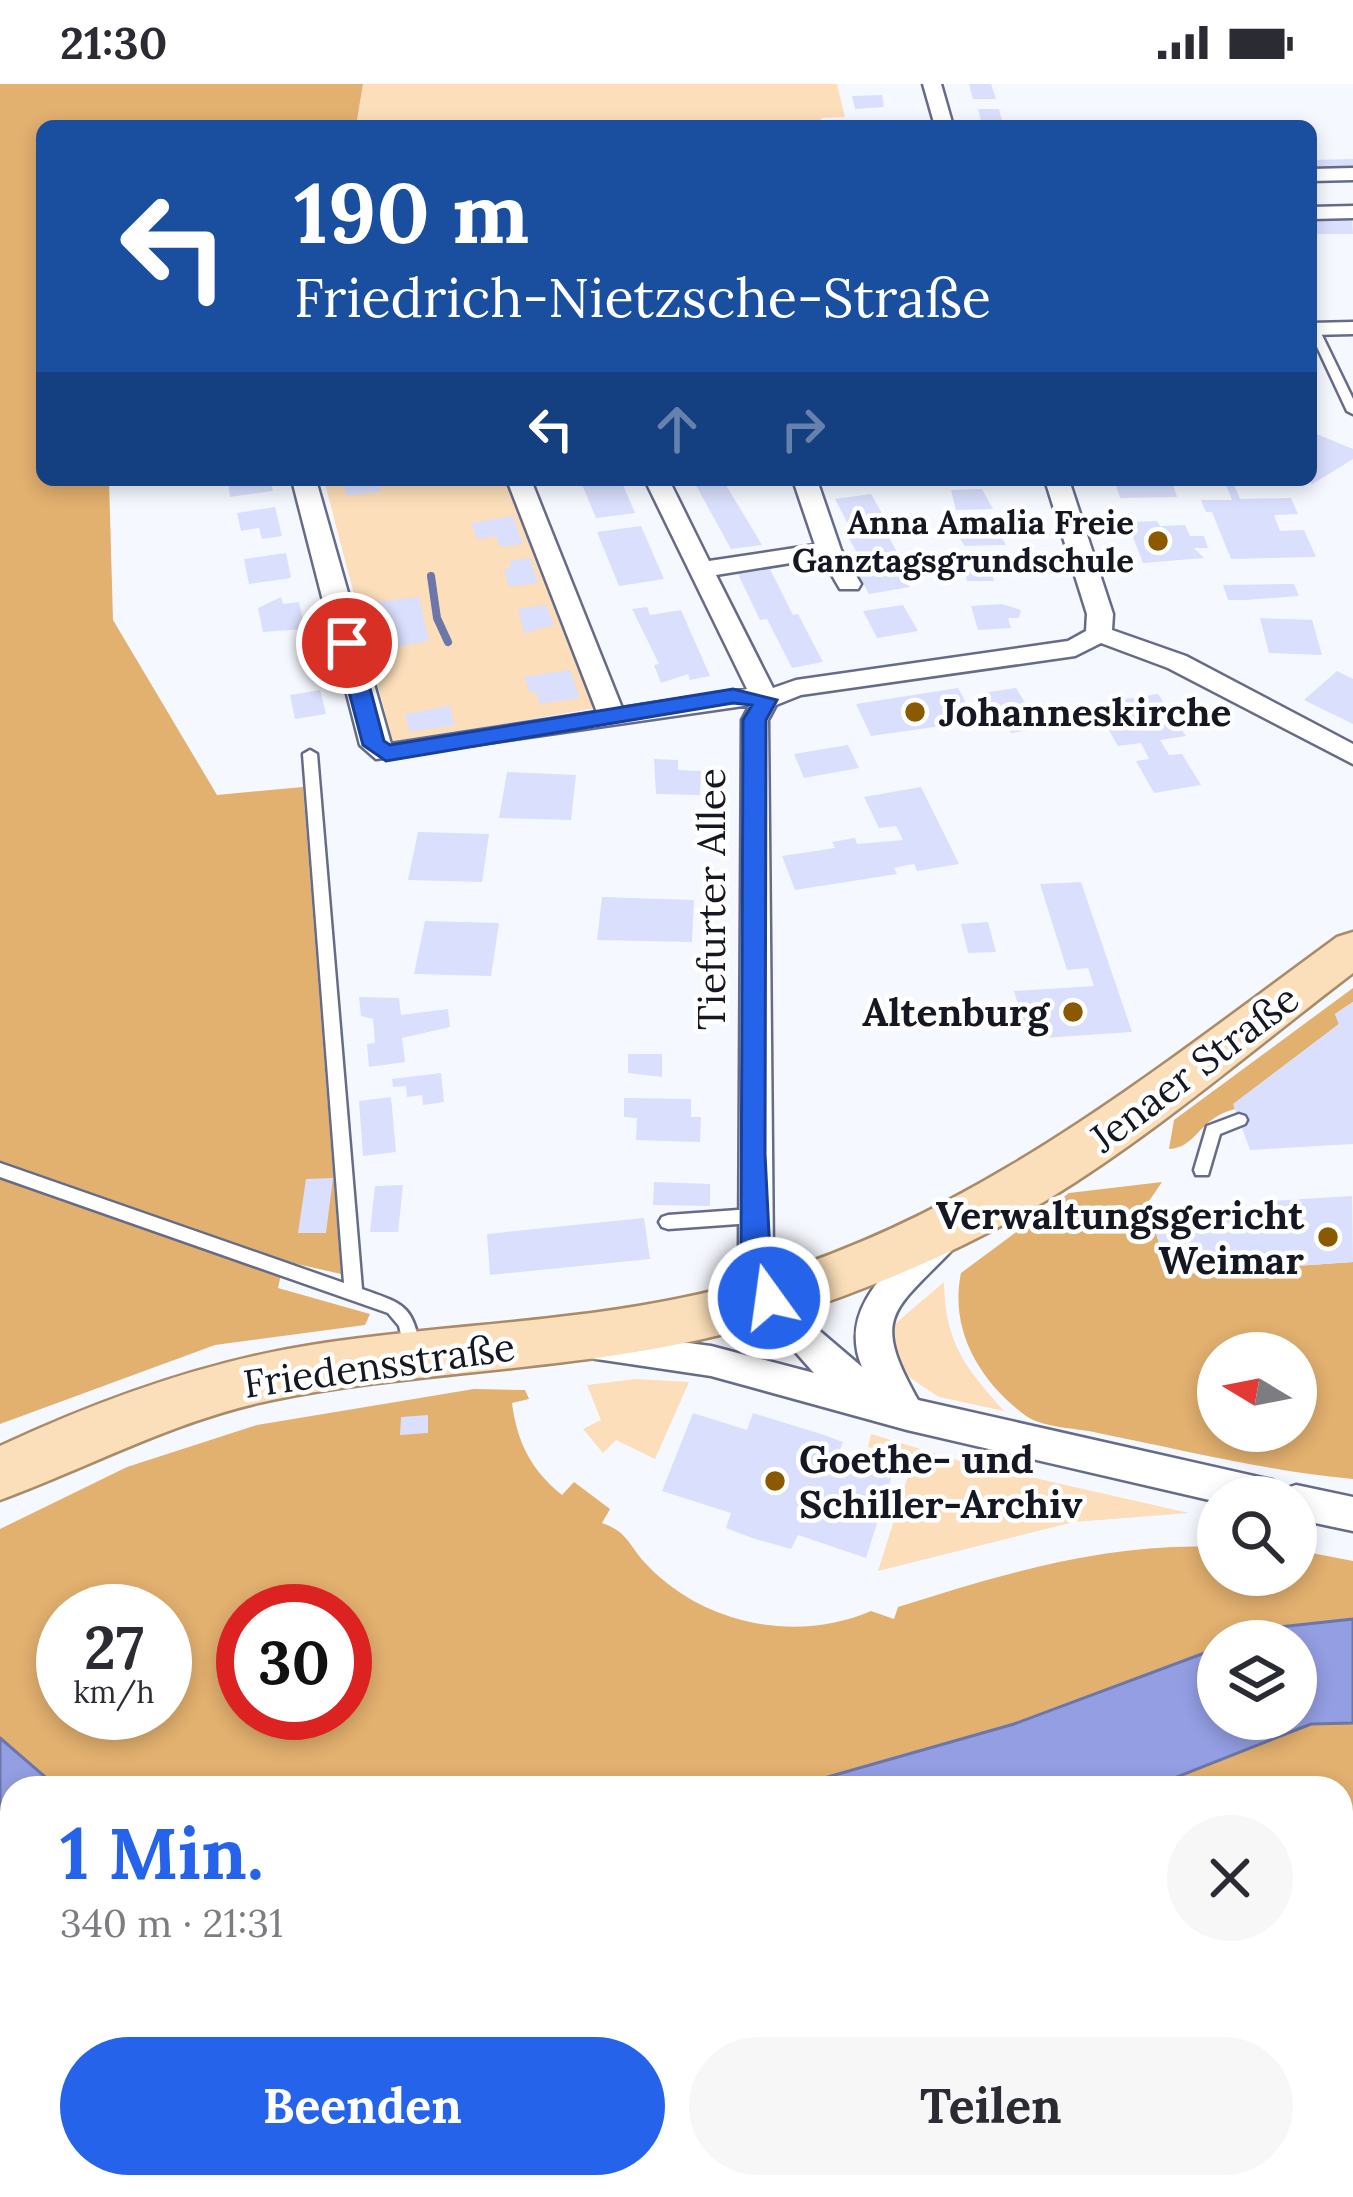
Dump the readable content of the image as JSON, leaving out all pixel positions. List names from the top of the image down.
{
  "streets": {
    "main road": ["Jenaer Straße", "Friedensstraße"],
    "street": ["Tiefurter Allee"]
  },
  "crossings": [
    ["Tiefurter Allee", "Jenaer Straße"],
    ["Tiefurter Allee", "Friedensstraße"],
    ["Jenaer Straße", "Friedensstraße"]
  ],
  "places": [
    "Anna Amalia Freie Ganztagsgrundschule",
    "Johanneskirche",
    "Altenburg",
    "Verwaltungsgericht Weimar",
    "Goethe- und Schiller-Archiv"
  ],
  "north": "left",
  "page": {
    "status": "21:30",
    "turn": ["190 m", "Friedrich-Nietzsche-Straße"],
    "speed": "27 km/h",
    "limit": "30",
    "heading": ["1 Min.", "340 m · 21:31"],
    "buttons": ["Beenden", "Teilen"]
  }
}
